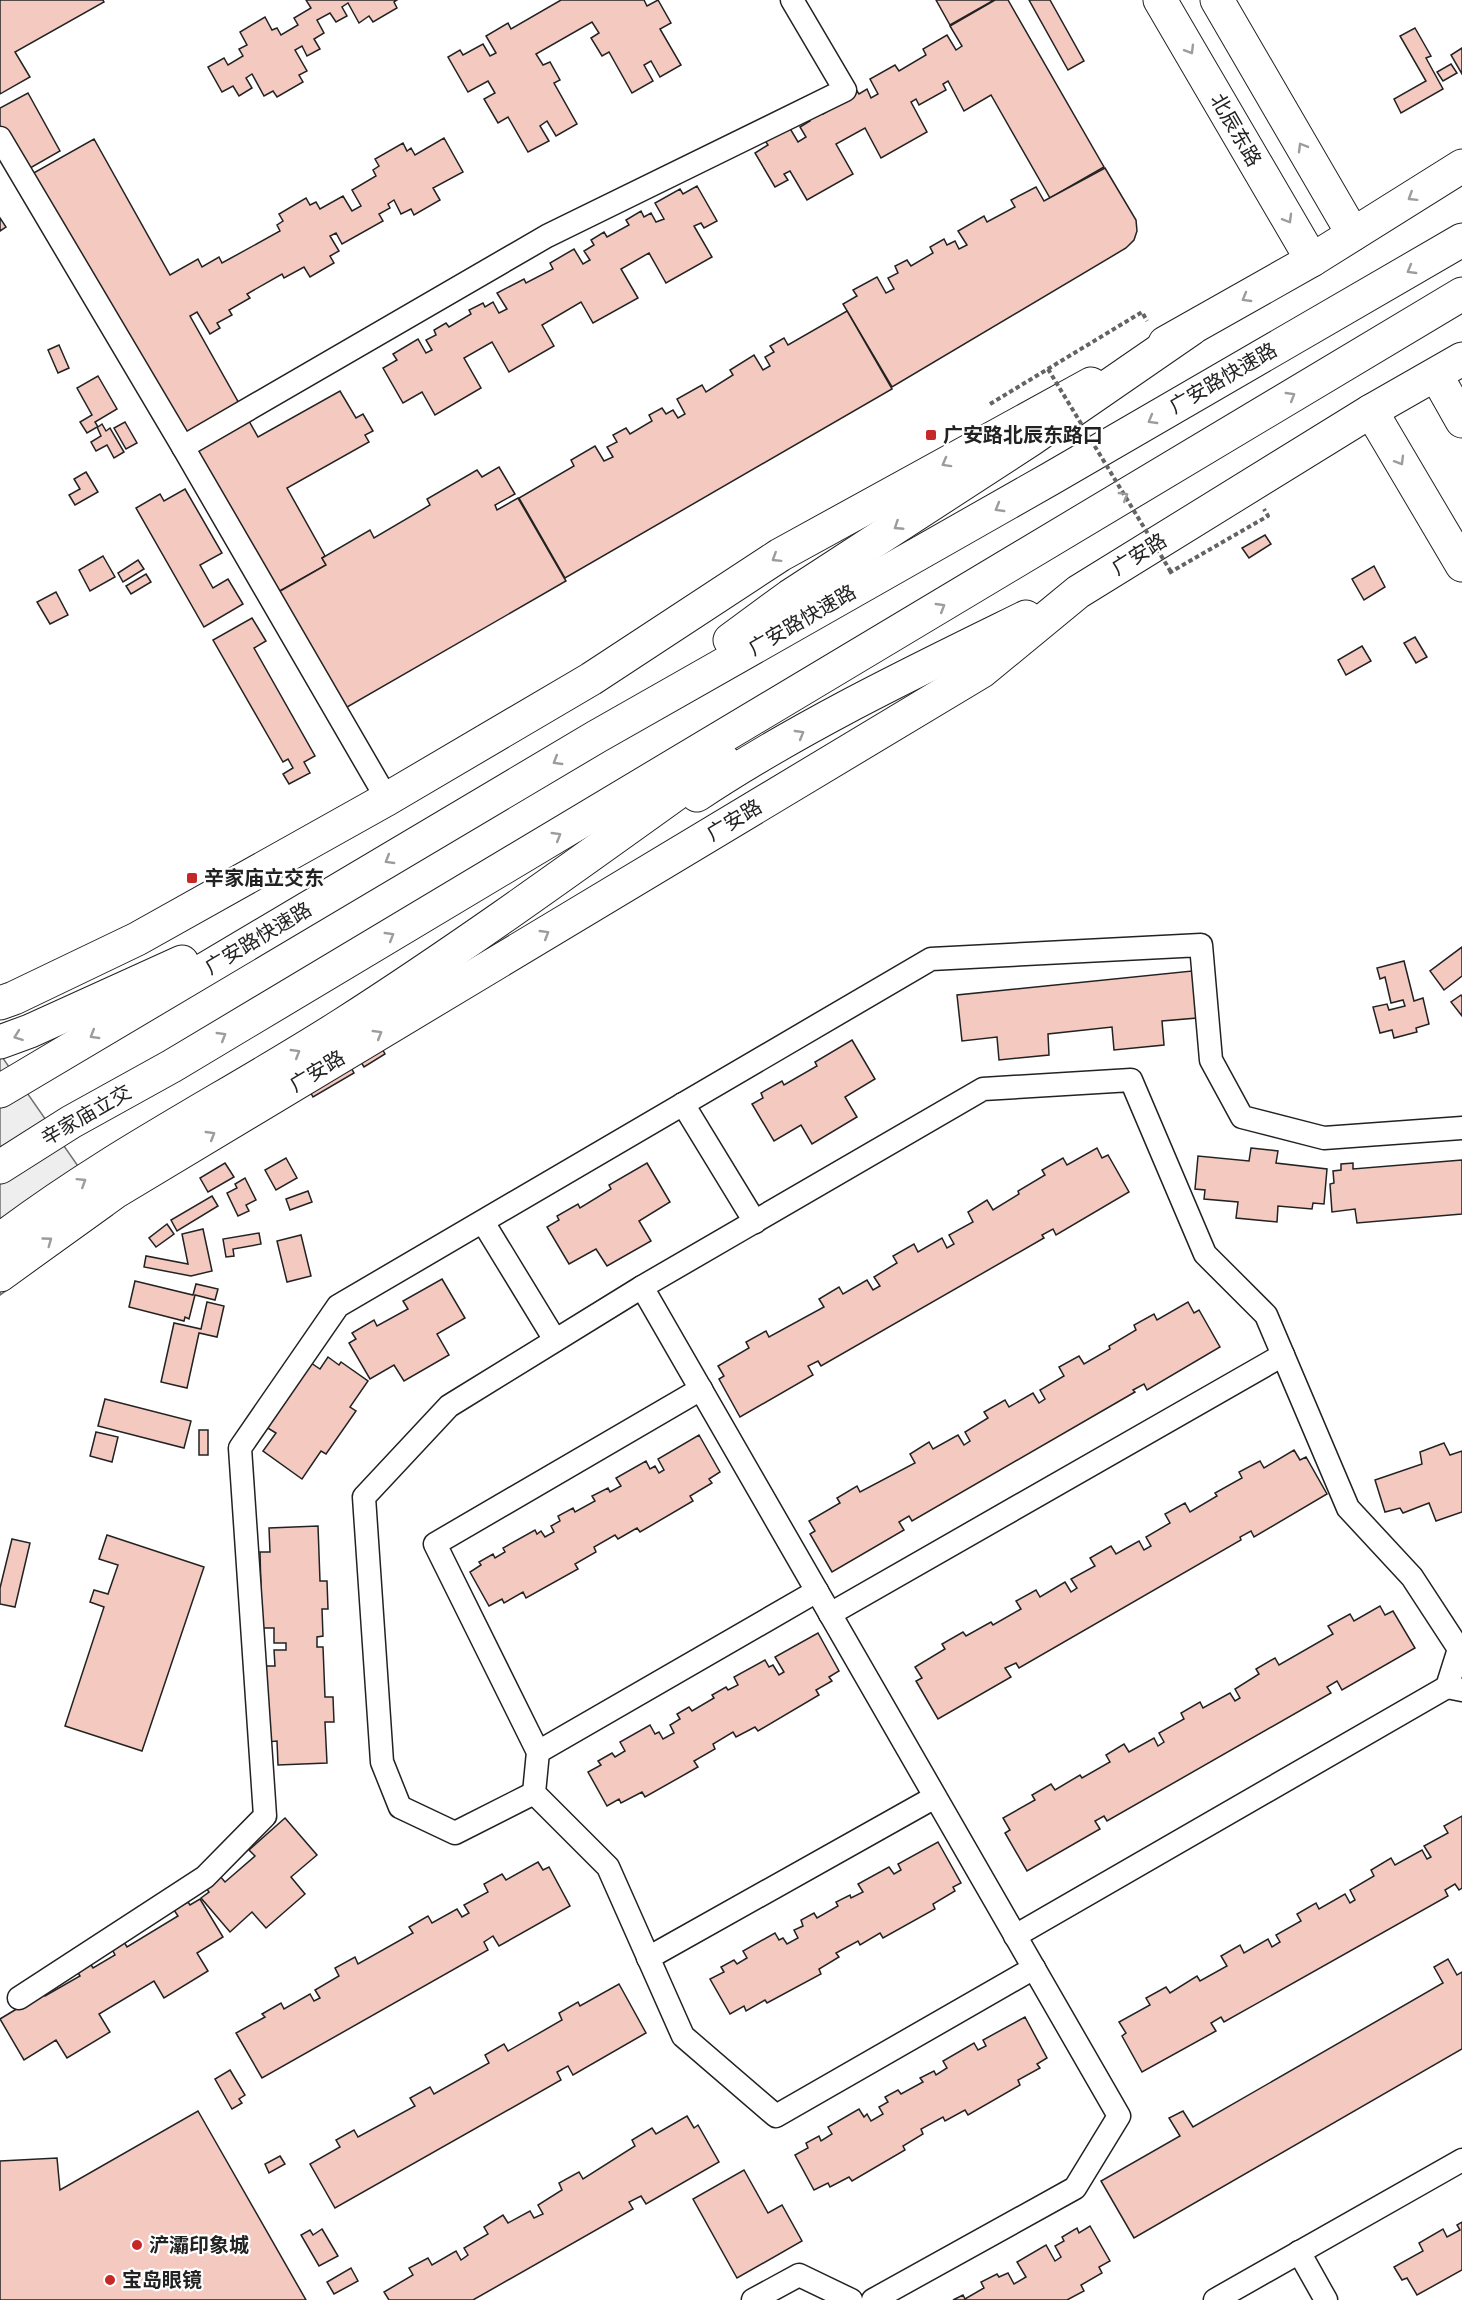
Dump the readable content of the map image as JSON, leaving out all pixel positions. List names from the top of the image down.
{
  "streets": {
    "main road": [
      "北辰东路",
      "广安路快速路",
      "广安路",
      "辛家庙立交"
    ]
  },
  "places": {
    "transit": ["广安路北辰东路口", "辛家庙立交东"],
    "other": ["浐灞印象城", "宝岛眼镜"]
  }
}
